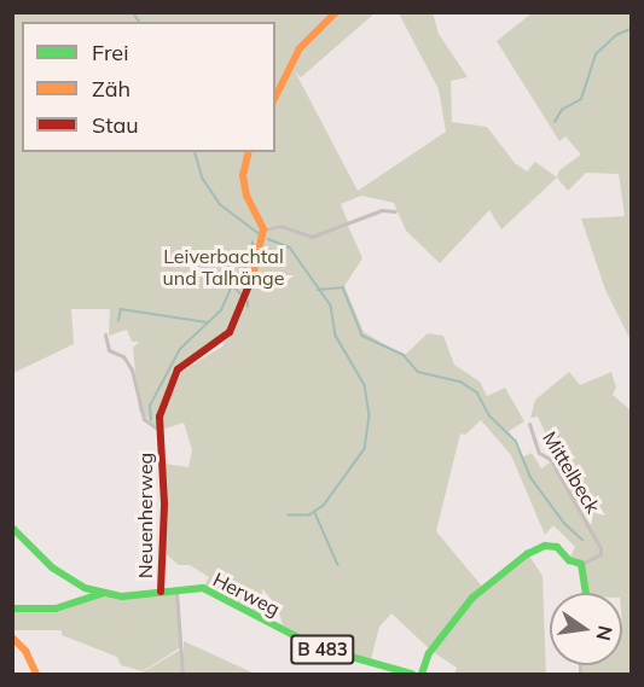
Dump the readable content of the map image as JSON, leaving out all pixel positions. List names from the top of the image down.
{
  "streets": {
    "street": [
      "Mittelbeck",
      "Neuenherweg",
      "Herweg",
      "B 483"
    ]
  },
  "crossings": [
    ["Neuenherweg", "Herweg"],
    ["Herweg", "B 483"]
  ],
  "parks": ["Leiverbachtal und Talhänge"],
  "legend": ["Frei", "Zäh", "Stau"],
  "north": "right"
}
